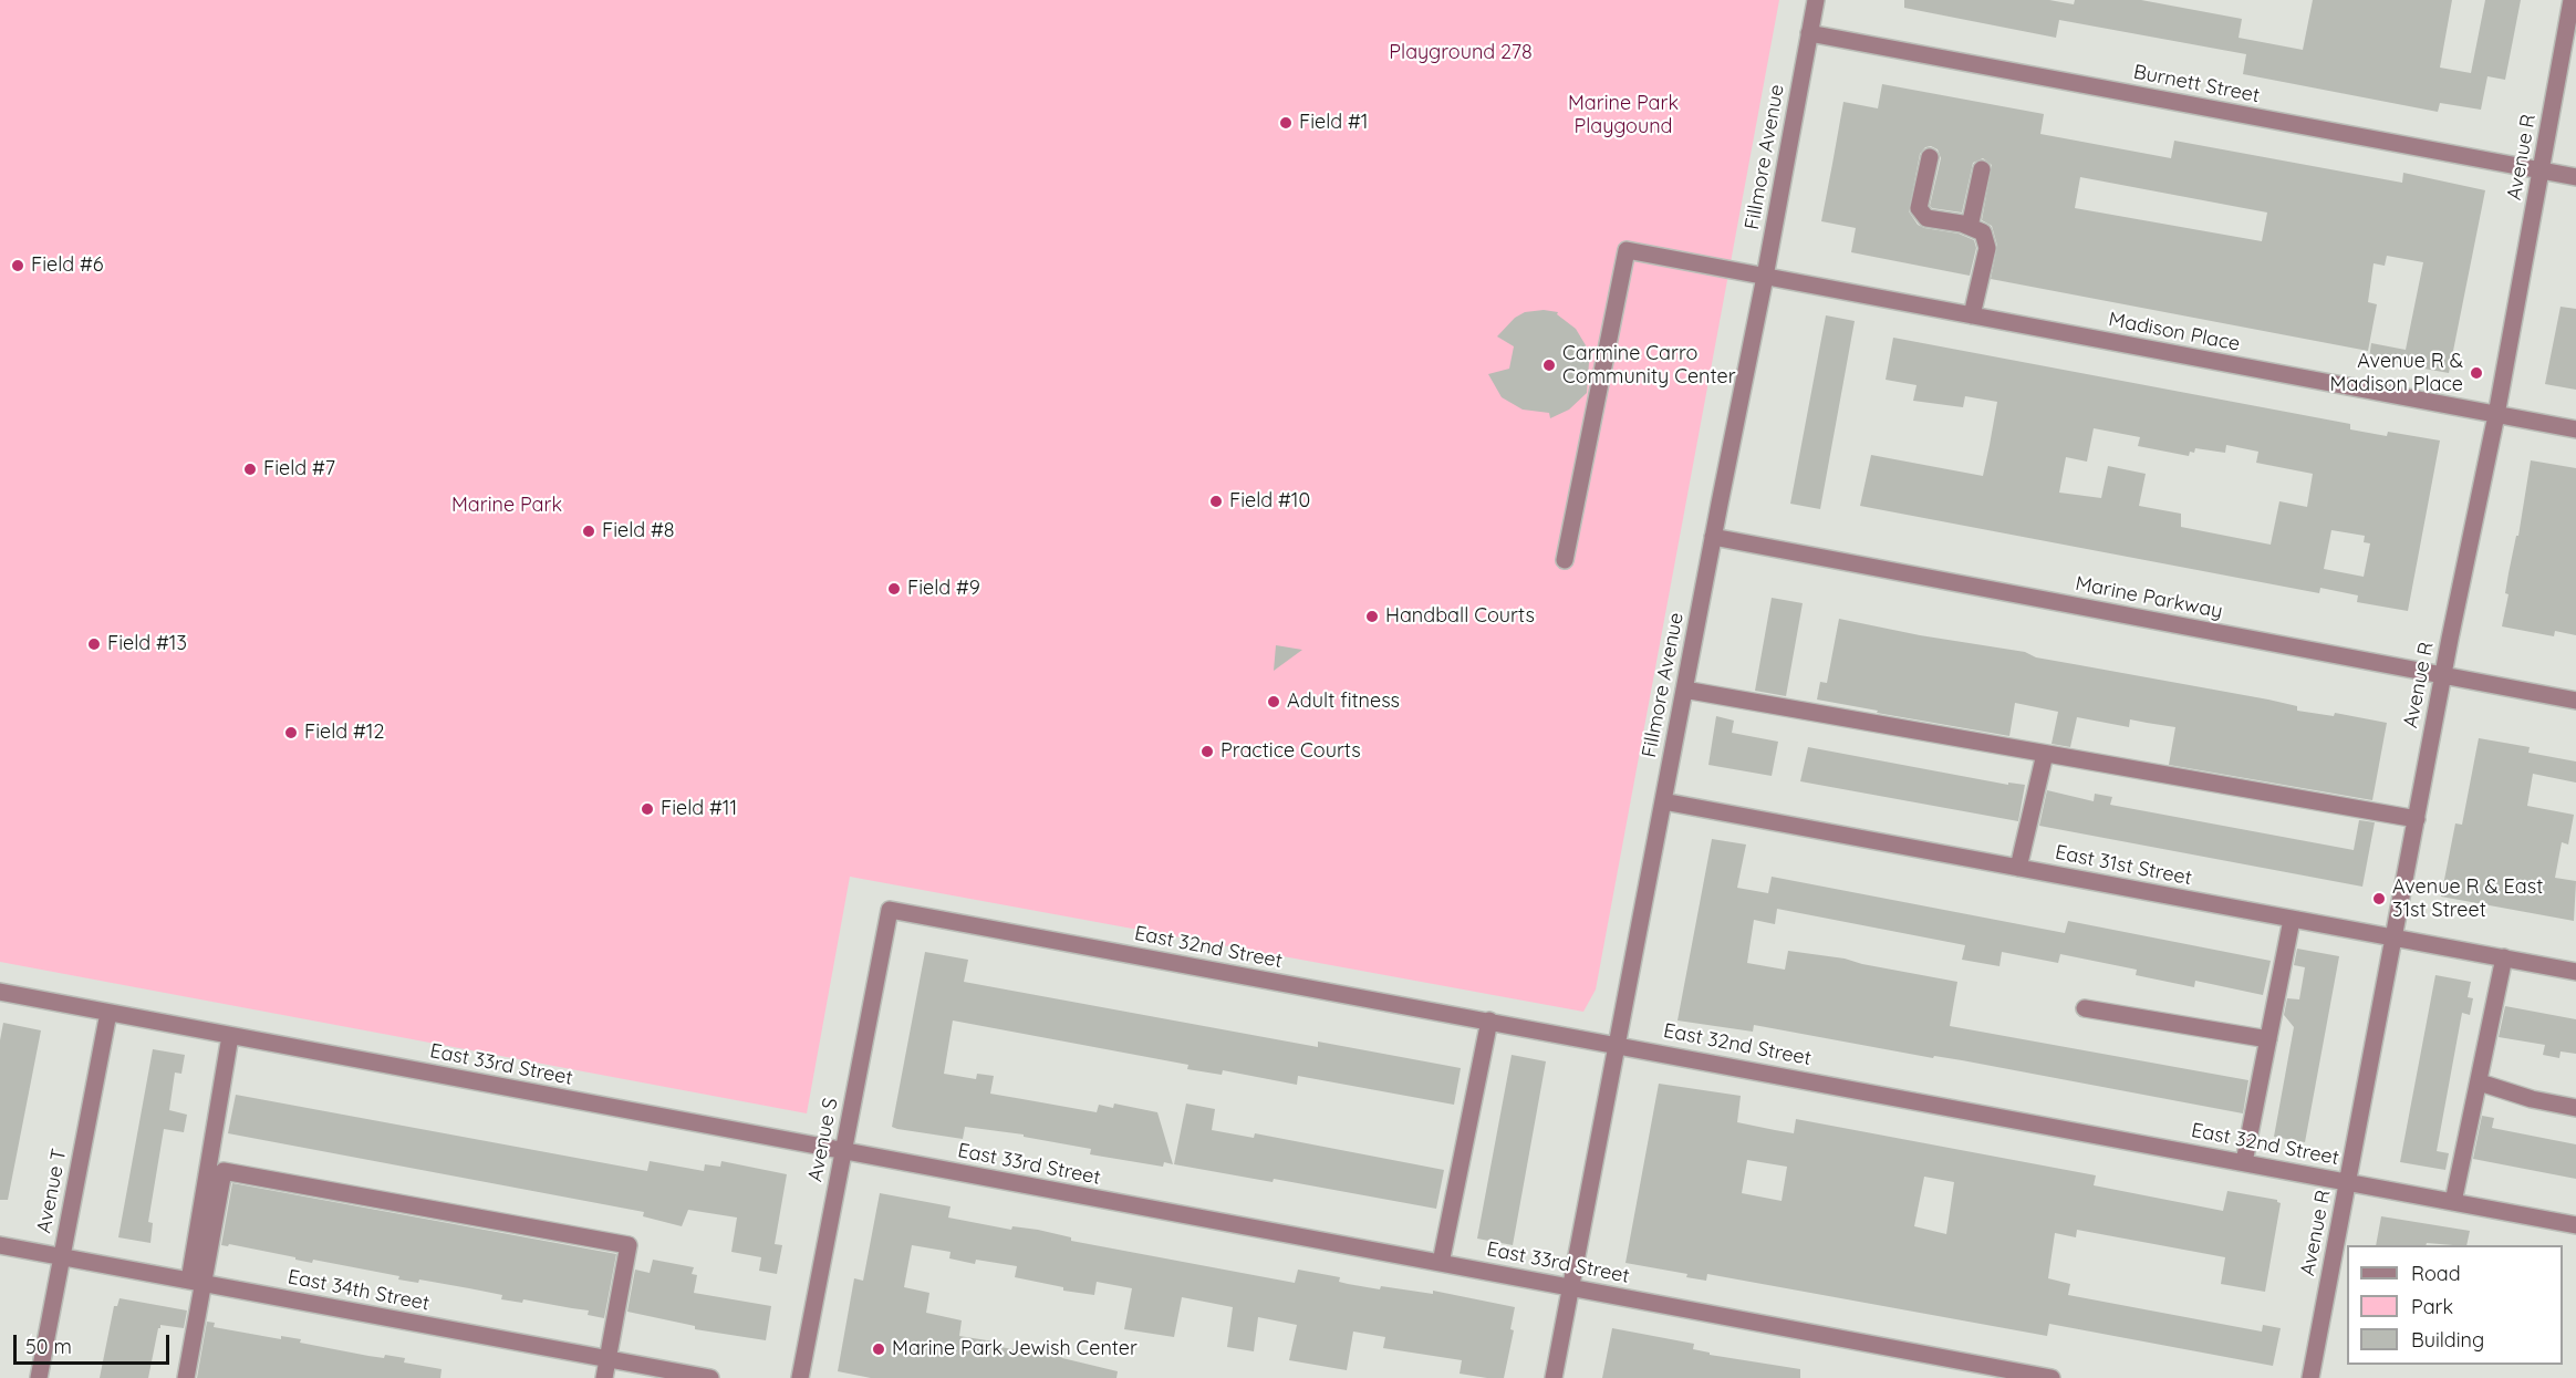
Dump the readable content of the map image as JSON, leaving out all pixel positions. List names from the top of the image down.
{
  "streets": {
    "street": [
      "Burnett Street",
      "Fillmore Avenue",
      "Avenue R",
      "Madison Place",
      "Marine Parkway",
      "East 31st Street",
      "East 32nd Street",
      "East 33rd Street",
      "Avenue S",
      "Avenue T",
      "East 34th Street"
    ]
  },
  "crossings": [
    ["Burnett Street", "Fillmore Avenue"],
    ["Burnett Street", "Avenue R"],
    ["Fillmore Avenue", "Madison Place"],
    ["Fillmore Avenue", "Marine Parkway"],
    ["Fillmore Avenue", "East 31st Street"],
    ["Fillmore Avenue", "East 32nd Street"],
    ["Fillmore Avenue", "East 33rd Street"],
    ["Avenue R", "Madison Place"],
    ["Avenue R", "Marine Parkway"],
    ["Avenue R", "East 31st Street"],
    ["Avenue R", "East 32nd Street"],
    ["East 32nd Street", "Avenue S"],
    ["East 33rd Street", "Avenue S"],
    ["East 33rd Street", "Avenue T"],
    ["Avenue T", "East 34th Street"]
  ],
  "parks": ["Playground 278", "Marine Park Playgound", "Marine Park"],
  "places": [
    "Field #1",
    "Field #6",
    "Carmine Carro Community Center",
    "Avenue R & Madison Place",
    "Field #7",
    "Field #10",
    "Field #8",
    "Field #9",
    "Handball Courts",
    "Field #13",
    "Adult fitness",
    "Field #12",
    "Practice Courts",
    "Field #11",
    "Avenue R & East 31st Street",
    "Marine Park Jewish Center"
  ],
  "legend": ["Road", "Park", "Building"],
  "scale_bar": "50 m"
}
